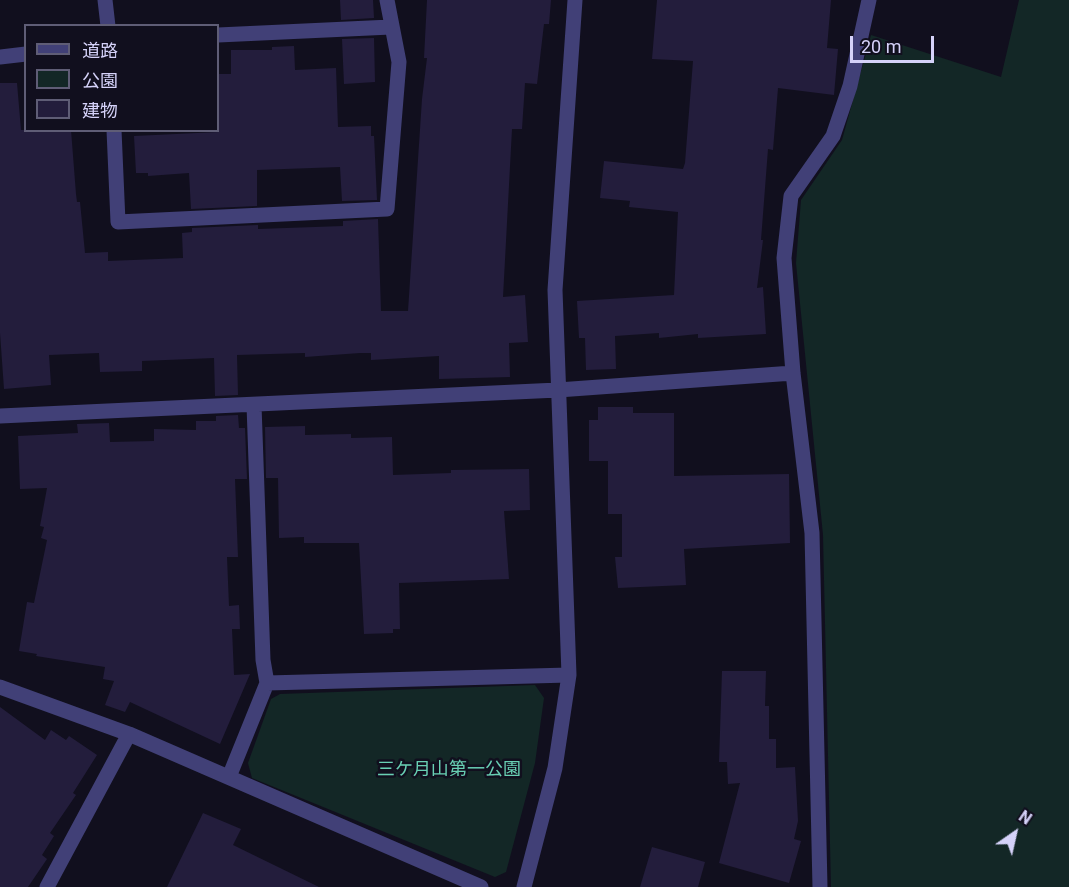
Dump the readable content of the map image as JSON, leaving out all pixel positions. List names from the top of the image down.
{
  "parks": ["三ケ月山第一公園"],
  "legend": ["道路", "公園", "建物"],
  "scale_bar": "20 m",
  "north": "top right"
}
